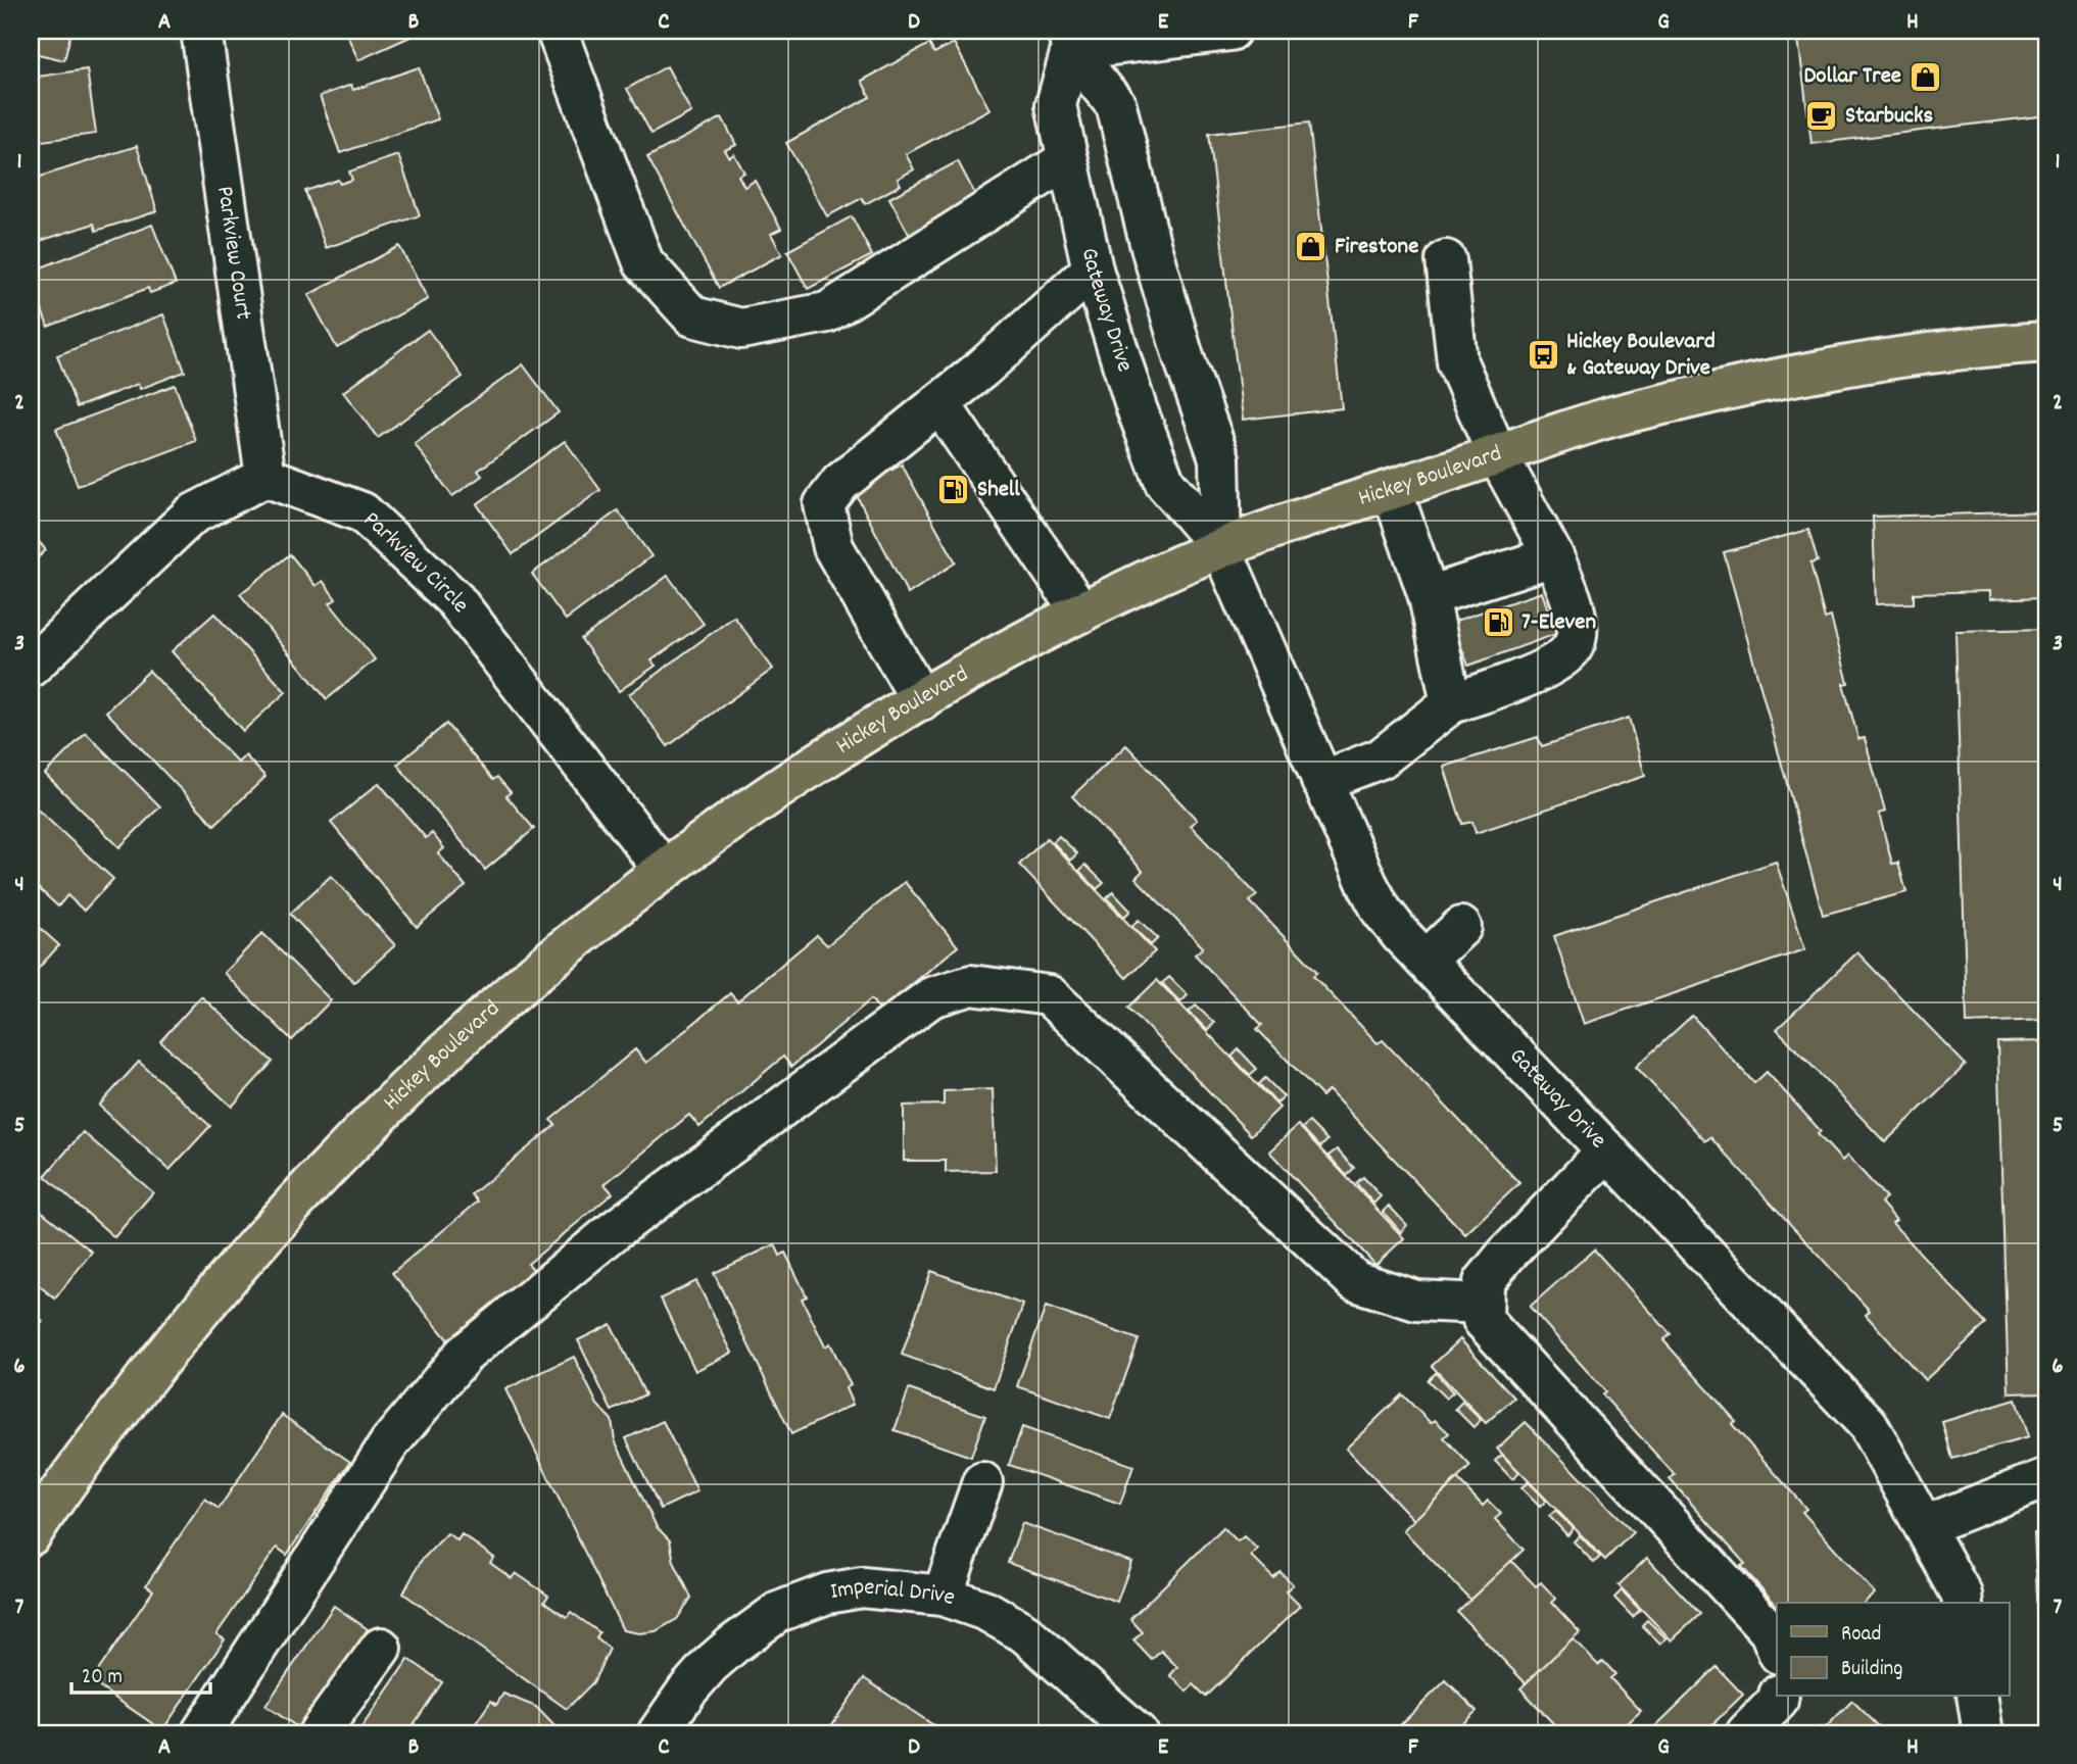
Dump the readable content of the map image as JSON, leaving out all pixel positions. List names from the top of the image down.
{
  "streets": {
    "main road": ["Hickey Boulevard"],
    "street": [
      "Parkview Court",
      "Gateway Drive",
      "Parkview Circle",
      "Imperial Drive"
    ]
  },
  "crossings": [
    ["Parkview Court", "Parkview Circle"],
    ["Gateway Drive", "Hickey Boulevard"],
    ["Hickey Boulevard", "Parkview Circle"]
  ],
  "places": {
    "shop": ["Dollar Tree", "Firestone"],
    "cafe": ["Starbucks"],
    "bus stop": ["Hickey Boulevard & Gateway Drive"],
    "fuel station": ["Shell", "7-Eleven"]
  },
  "legend": ["Road", "Building"],
  "scale_bar": "20 m",
  "grid": {
    "columns": [
      "A",
      "B",
      "C",
      "D",
      "E",
      "F",
      "G",
      "H"
    ],
    "rows": [
      "1",
      "2",
      "3",
      "4",
      "5",
      "6",
      "7"
    ]
  }
}
